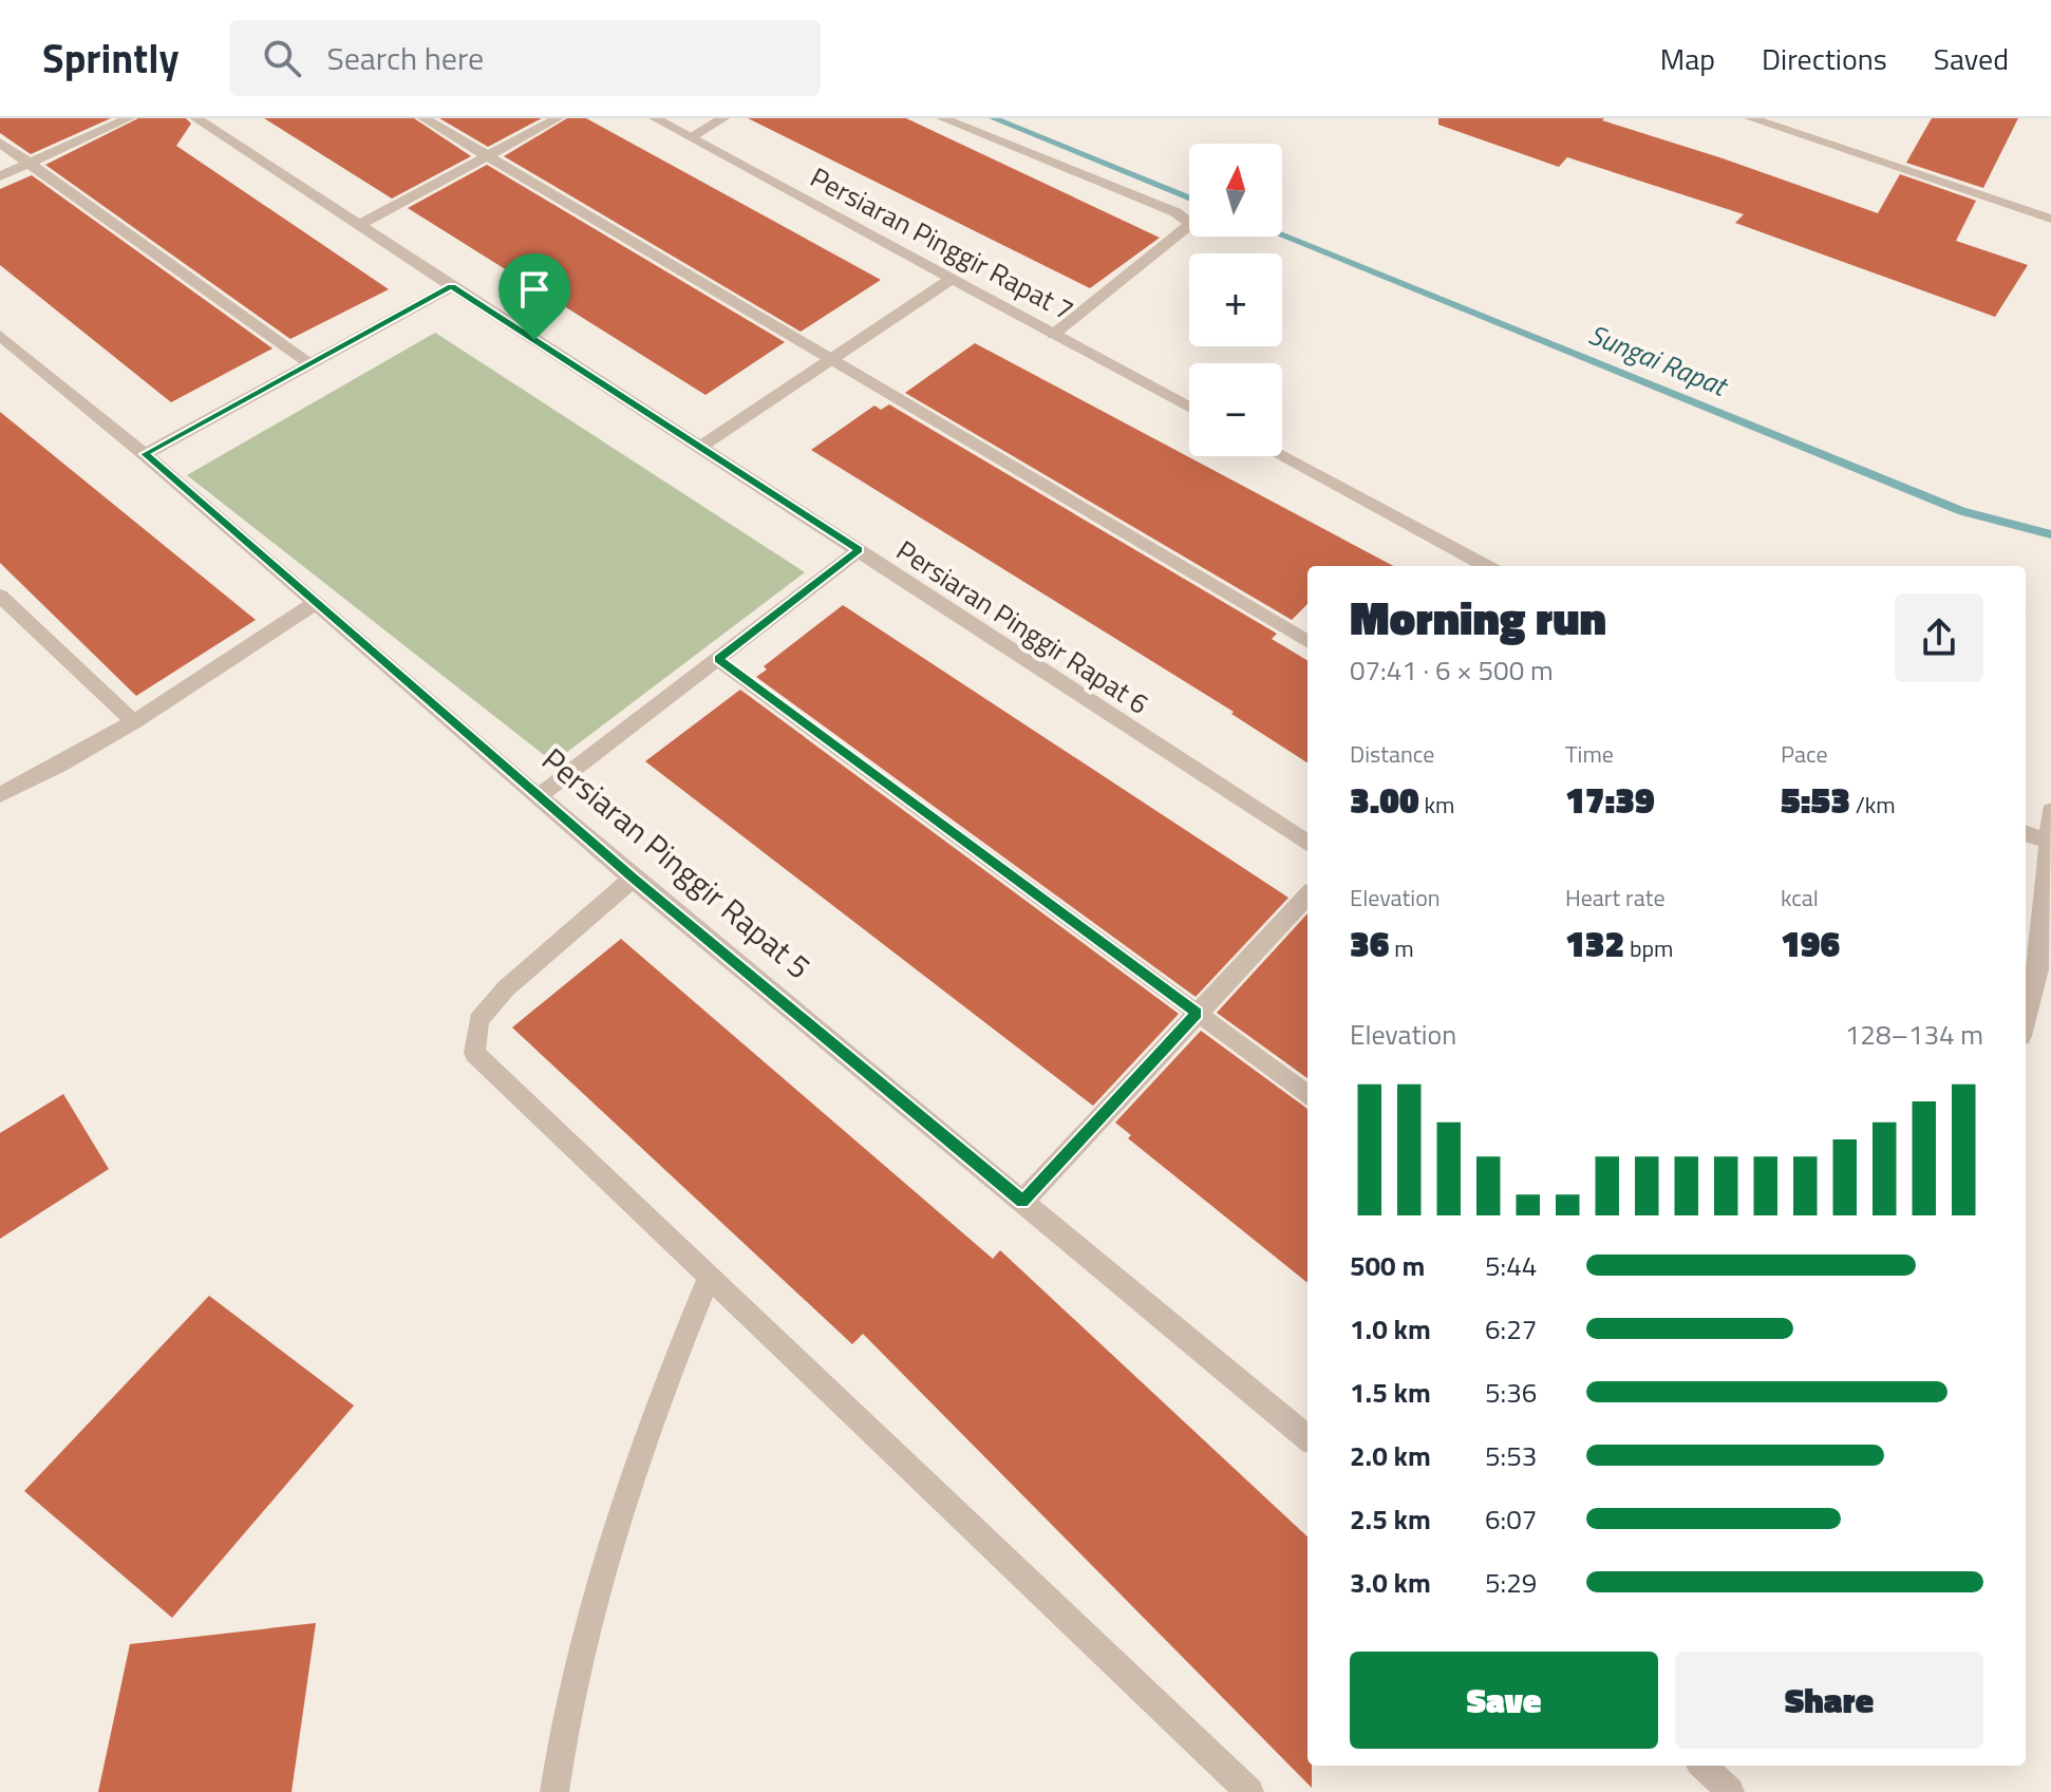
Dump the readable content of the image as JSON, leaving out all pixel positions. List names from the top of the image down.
{
  "streets": {
    "street": ["Persiaran Pinggir Rapat 7", "Persiaran Pinggir Rapat 6", "Persiaran Pinggir Rapat 5"]
  },
  "water": ["Sungai Rapat"],
  "north": "top",
  "page": {
    "header": "Sprintly",
    "search": "Search here",
    "nav": ["Map", "Directions", "Saved"],
    "map_buttons": ["+", "−"],
    "heading": ["Morning run", "07:41 · 6 × 500 m"],
    "stats": [
      ["Distance", "3.00 km"],
      ["Time", "17:39"],
      ["Pace", "5:53 /km"],
      ["Elevation", "36 m"],
      ["Heart rate", "132 bpm"],
      ["kcal", "196"]
    ],
    "chart": ["Elevation", "128–134 m"],
    "list": [
      {
        "name": "500 m",
        "note": "5:44"
      },
      {
        "name": "1.0 km",
        "note": "6:27"
      },
      {
        "name": "1.5 km",
        "note": "5:36"
      },
      {
        "name": "2.0 km",
        "note": "5:53"
      },
      {
        "name": "2.5 km",
        "note": "6:07"
      },
      {
        "name": "3.0 km",
        "note": "5:29"
      }
    ],
    "buttons": ["Save", "Share"]
  }
}
